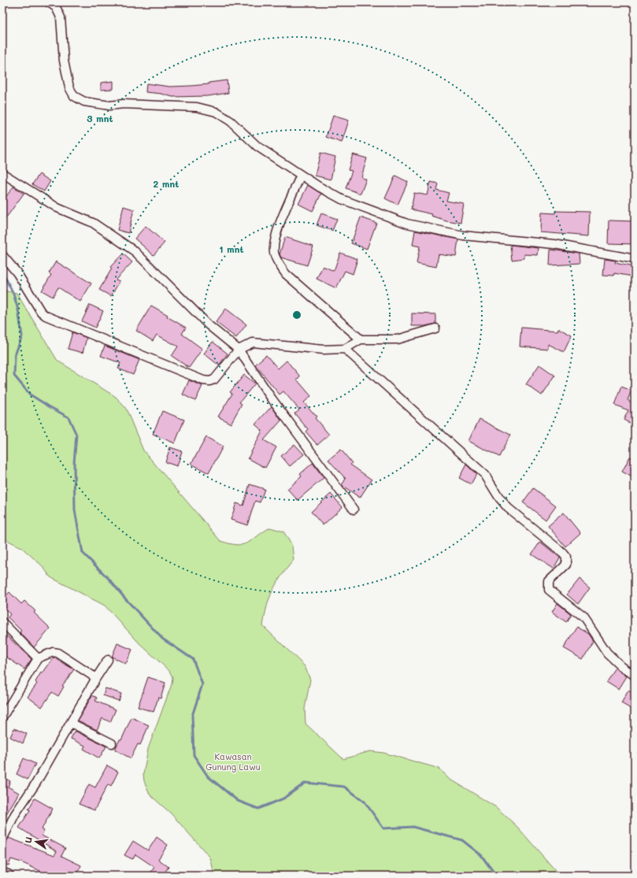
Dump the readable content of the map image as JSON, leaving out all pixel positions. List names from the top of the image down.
{
  "parks": ["Kawasan Gunung Lawu"],
  "north": "left",
  "rings": ["3 mnt", "2 mnt", "1 mnt"]
}
